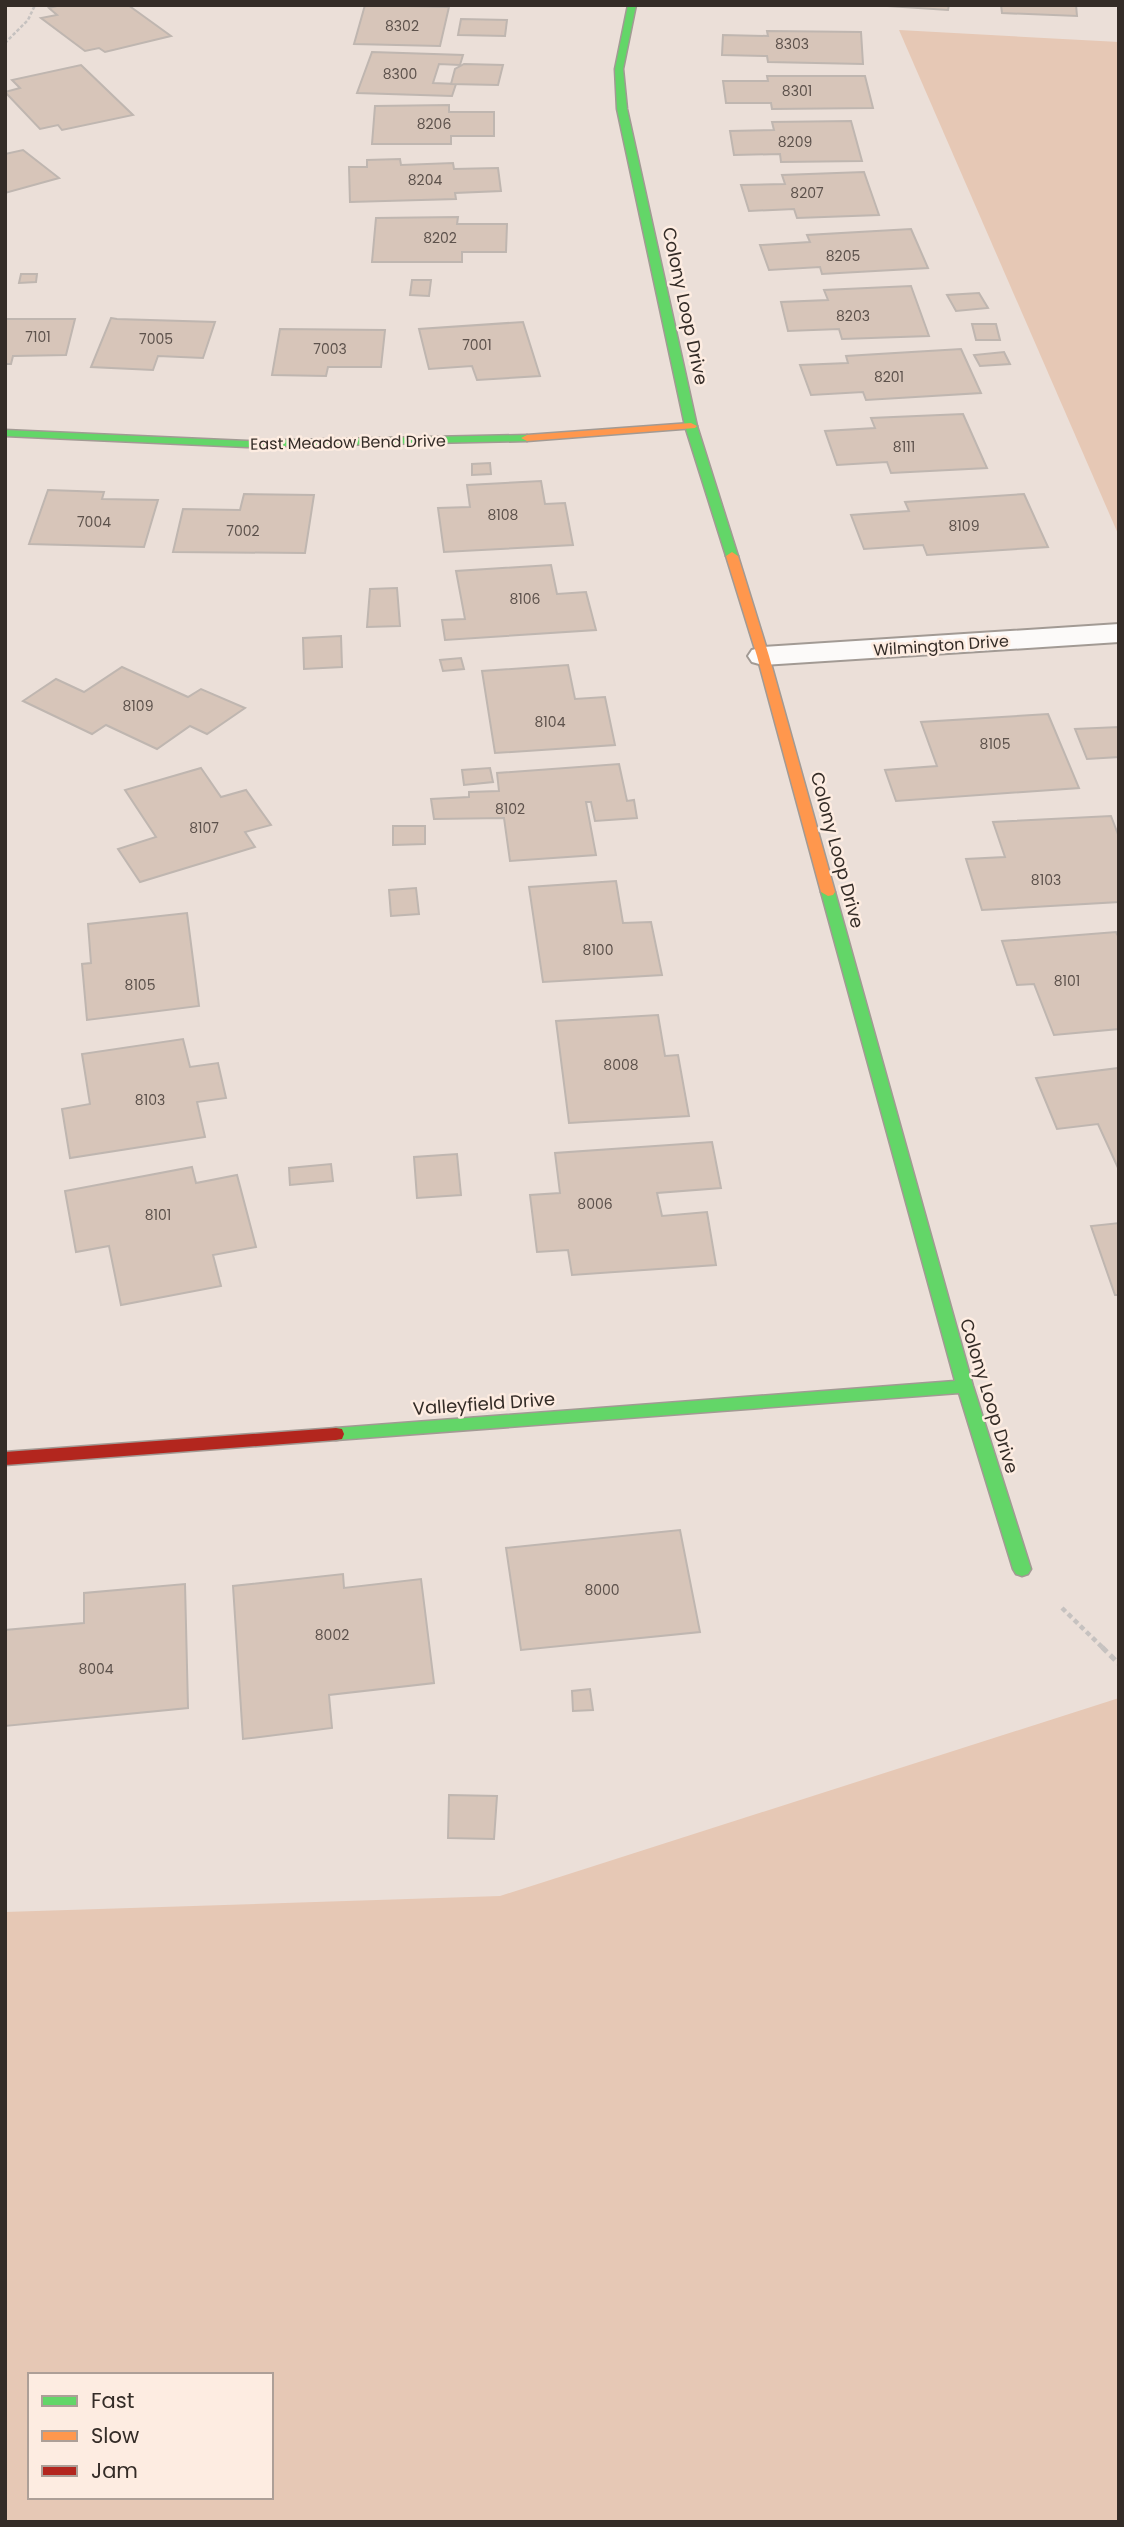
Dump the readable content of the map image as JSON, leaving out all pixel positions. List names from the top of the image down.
{
  "streets": {
    "street": [
      "Colony Loop Drive",
      "East Meadow Bend Drive",
      "Wilmington Drive",
      "Valleyfield Drive"
    ]
  },
  "crossings": [
    ["Colony Loop Drive", "East Meadow Bend Drive"],
    ["Colony Loop Drive", "Wilmington Drive"],
    ["Colony Loop Drive", "Valleyfield Drive"]
  ],
  "house_numbers": [
    "8302",
    "8303",
    "8300",
    "8301",
    "8206",
    "8209",
    "8204",
    "8207",
    "8202",
    "8205",
    "8203",
    "7101",
    "7005",
    "7001",
    "7003",
    "8201",
    "8111",
    "8108",
    "7004",
    "8109",
    "7002",
    "8106",
    "8109",
    "8104",
    "8105",
    "8102",
    "8107",
    "8103",
    "8100",
    "8101",
    "8105",
    "8008",
    "8103",
    "8006",
    "8101",
    "8000",
    "8002",
    "8004"
  ],
  "legend": ["Fast", "Slow", "Jam"]
}
